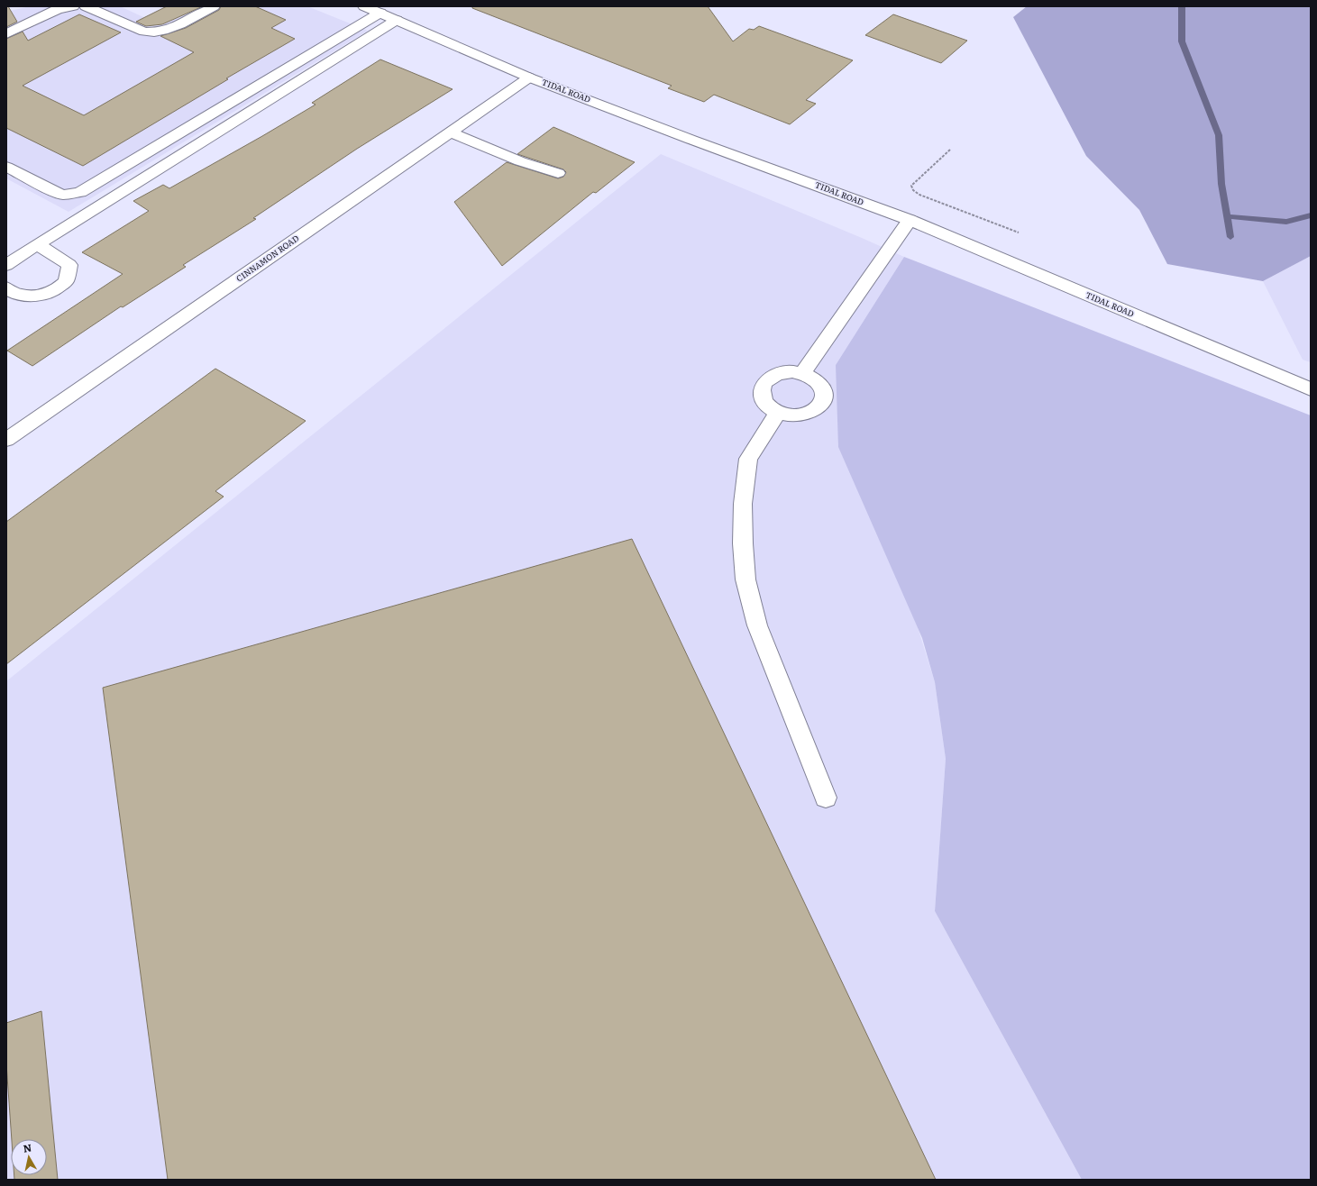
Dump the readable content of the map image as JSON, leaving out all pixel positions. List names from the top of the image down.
{
  "streets": {
    "main road": ["TIDAL ROAD", "CINNAMON ROAD"]
  },
  "crossings": [
    ["TIDAL ROAD", "CINNAMON ROAD"]
  ],
  "north": "top"
}
